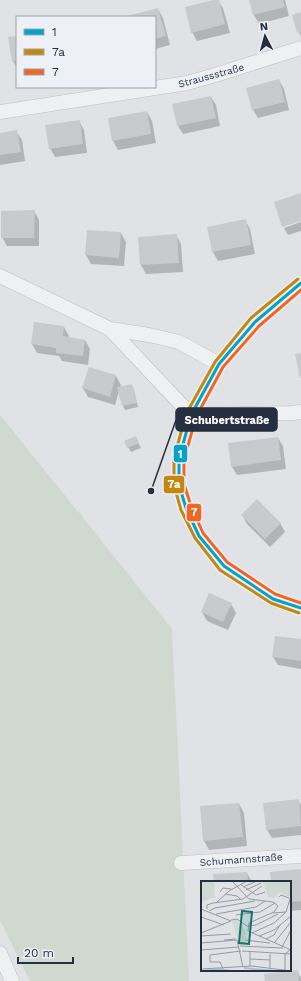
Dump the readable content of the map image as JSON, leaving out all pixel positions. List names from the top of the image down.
{
  "streets": {
    "street": ["Straussstraße", "Schumannstraße"]
  },
  "places": ["Schubertstraße"],
  "lines": ["transit line 7a", "transit line 1", "transit line 7"],
  "legend": ["1", "7a", "7"],
  "scale_bar": "20 m",
  "north": "top"
}
